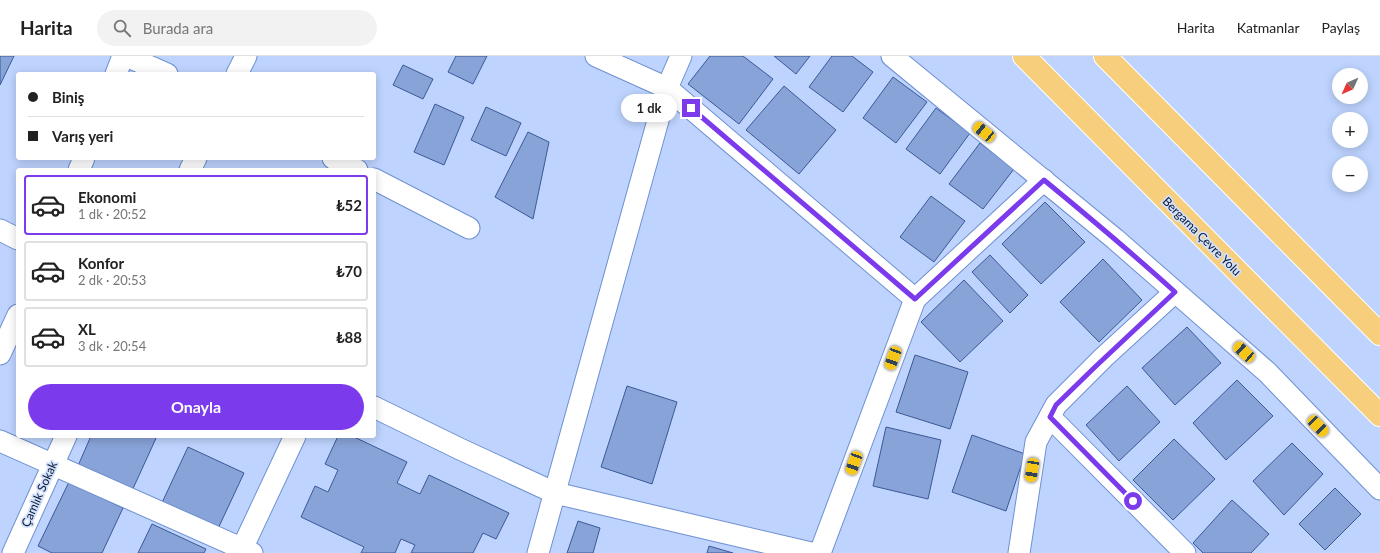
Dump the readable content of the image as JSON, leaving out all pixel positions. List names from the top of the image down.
{
  "streets": {
    "highway": ["Bergama Çevre Yolu"],
    "street": ["Çamlık Sokak"]
  },
  "north": "bottom left",
  "page": {
    "header": "Harita",
    "search": "Burada ara",
    "nav": ["Harita", "Katmanlar", "Paylaş"],
    "map_buttons": ["+", "−"],
    "banner": ["Biniş", "Varış yeri"],
    "bubble": "1 dk",
    "list": [
      {
        "name": "Ekonomi",
        "note": "1 dk · 20:52",
        "value": "₺52"
      },
      {
        "name": "Konfor",
        "note": "2 dk · 20:53",
        "value": "₺70"
      },
      {
        "name": "XL",
        "note": "3 dk · 20:54",
        "value": "₺88"
      }
    ],
    "buttons": "Onayla"
  }
}
